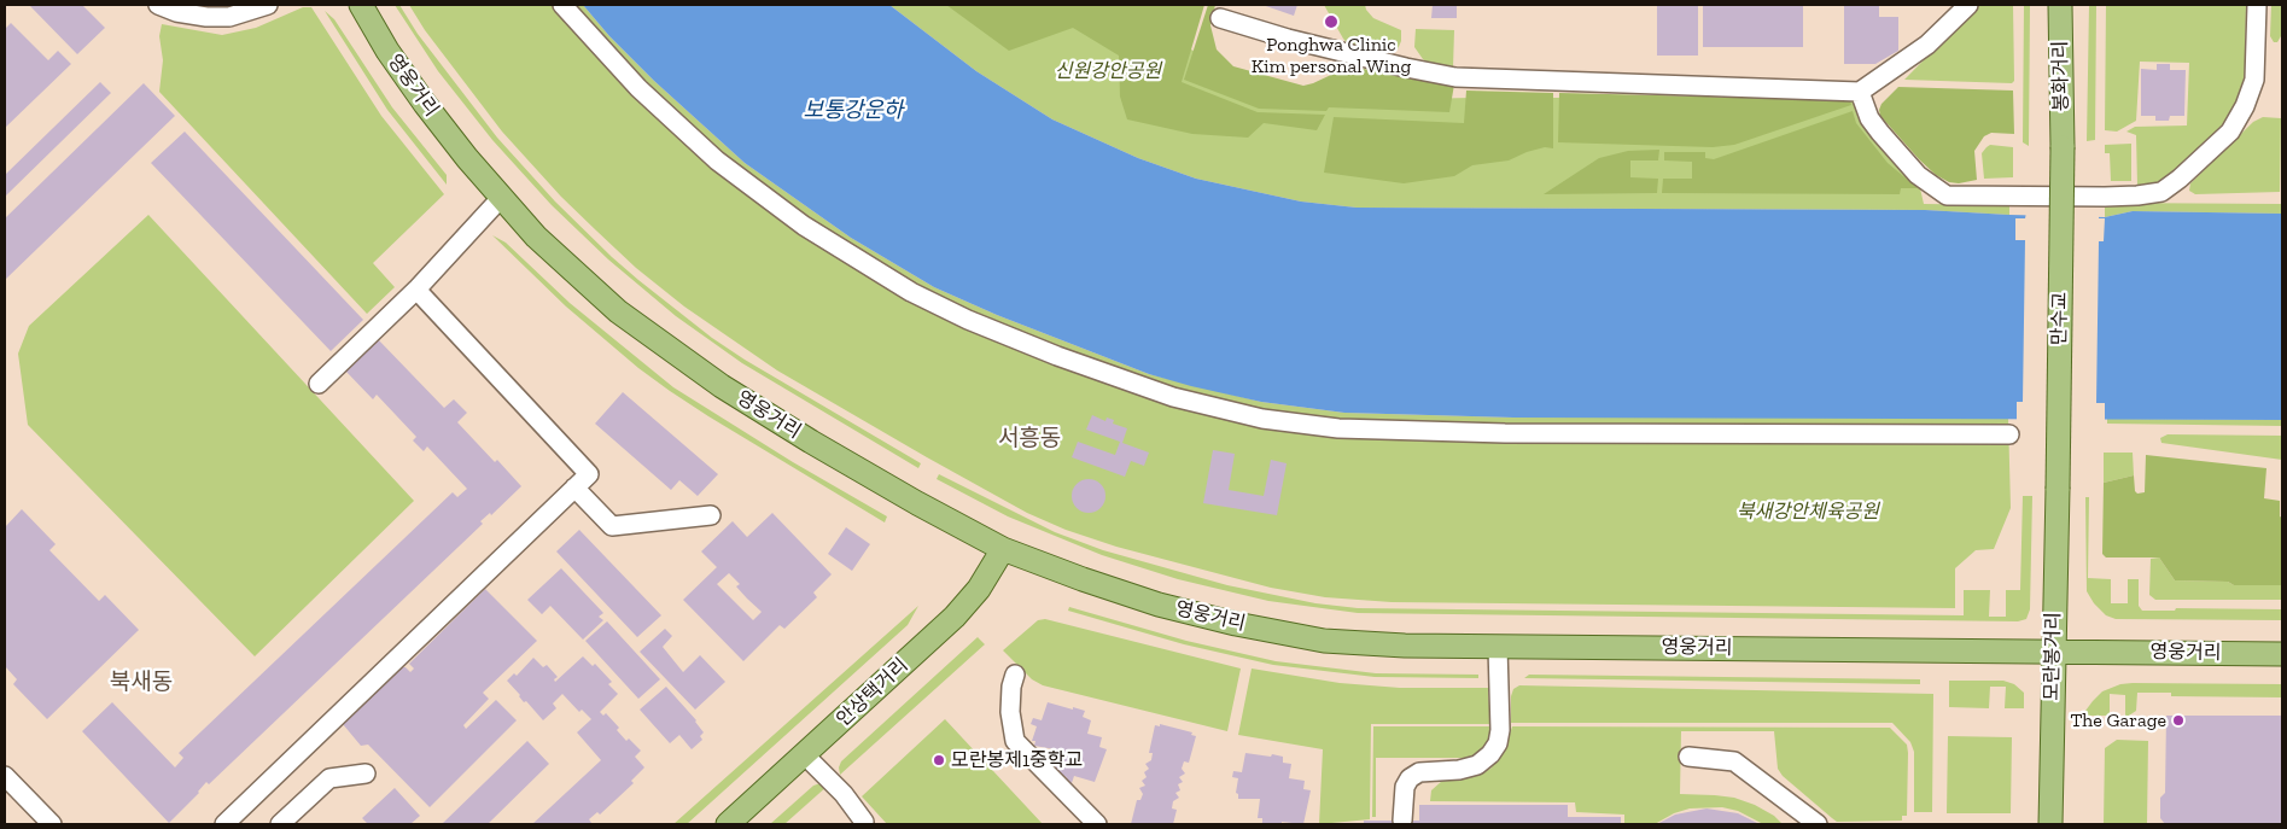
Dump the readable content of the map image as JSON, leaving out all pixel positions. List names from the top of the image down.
{
  "streets": {
    "main road": [
      "봉화거리",
      "영웅거리",
      "만수교",
      "모란봉거리",
      "안상택거리"
    ]
  },
  "crossings": [
    ["봉화거리", "만수교"],
    ["영웅거리", "모란봉거리"],
    ["영웅거리", "안상택거리"],
    ["만수교", "모란봉거리"]
  ],
  "districts": ["서흥동", "북새동"],
  "water": ["보통강운하"],
  "parks": ["신원강안공원", "북새강안체육공원"],
  "places": ["Ponghwa Clinic Kim personal Wing", "The Garage", "모란봉제1중학교"]
}
